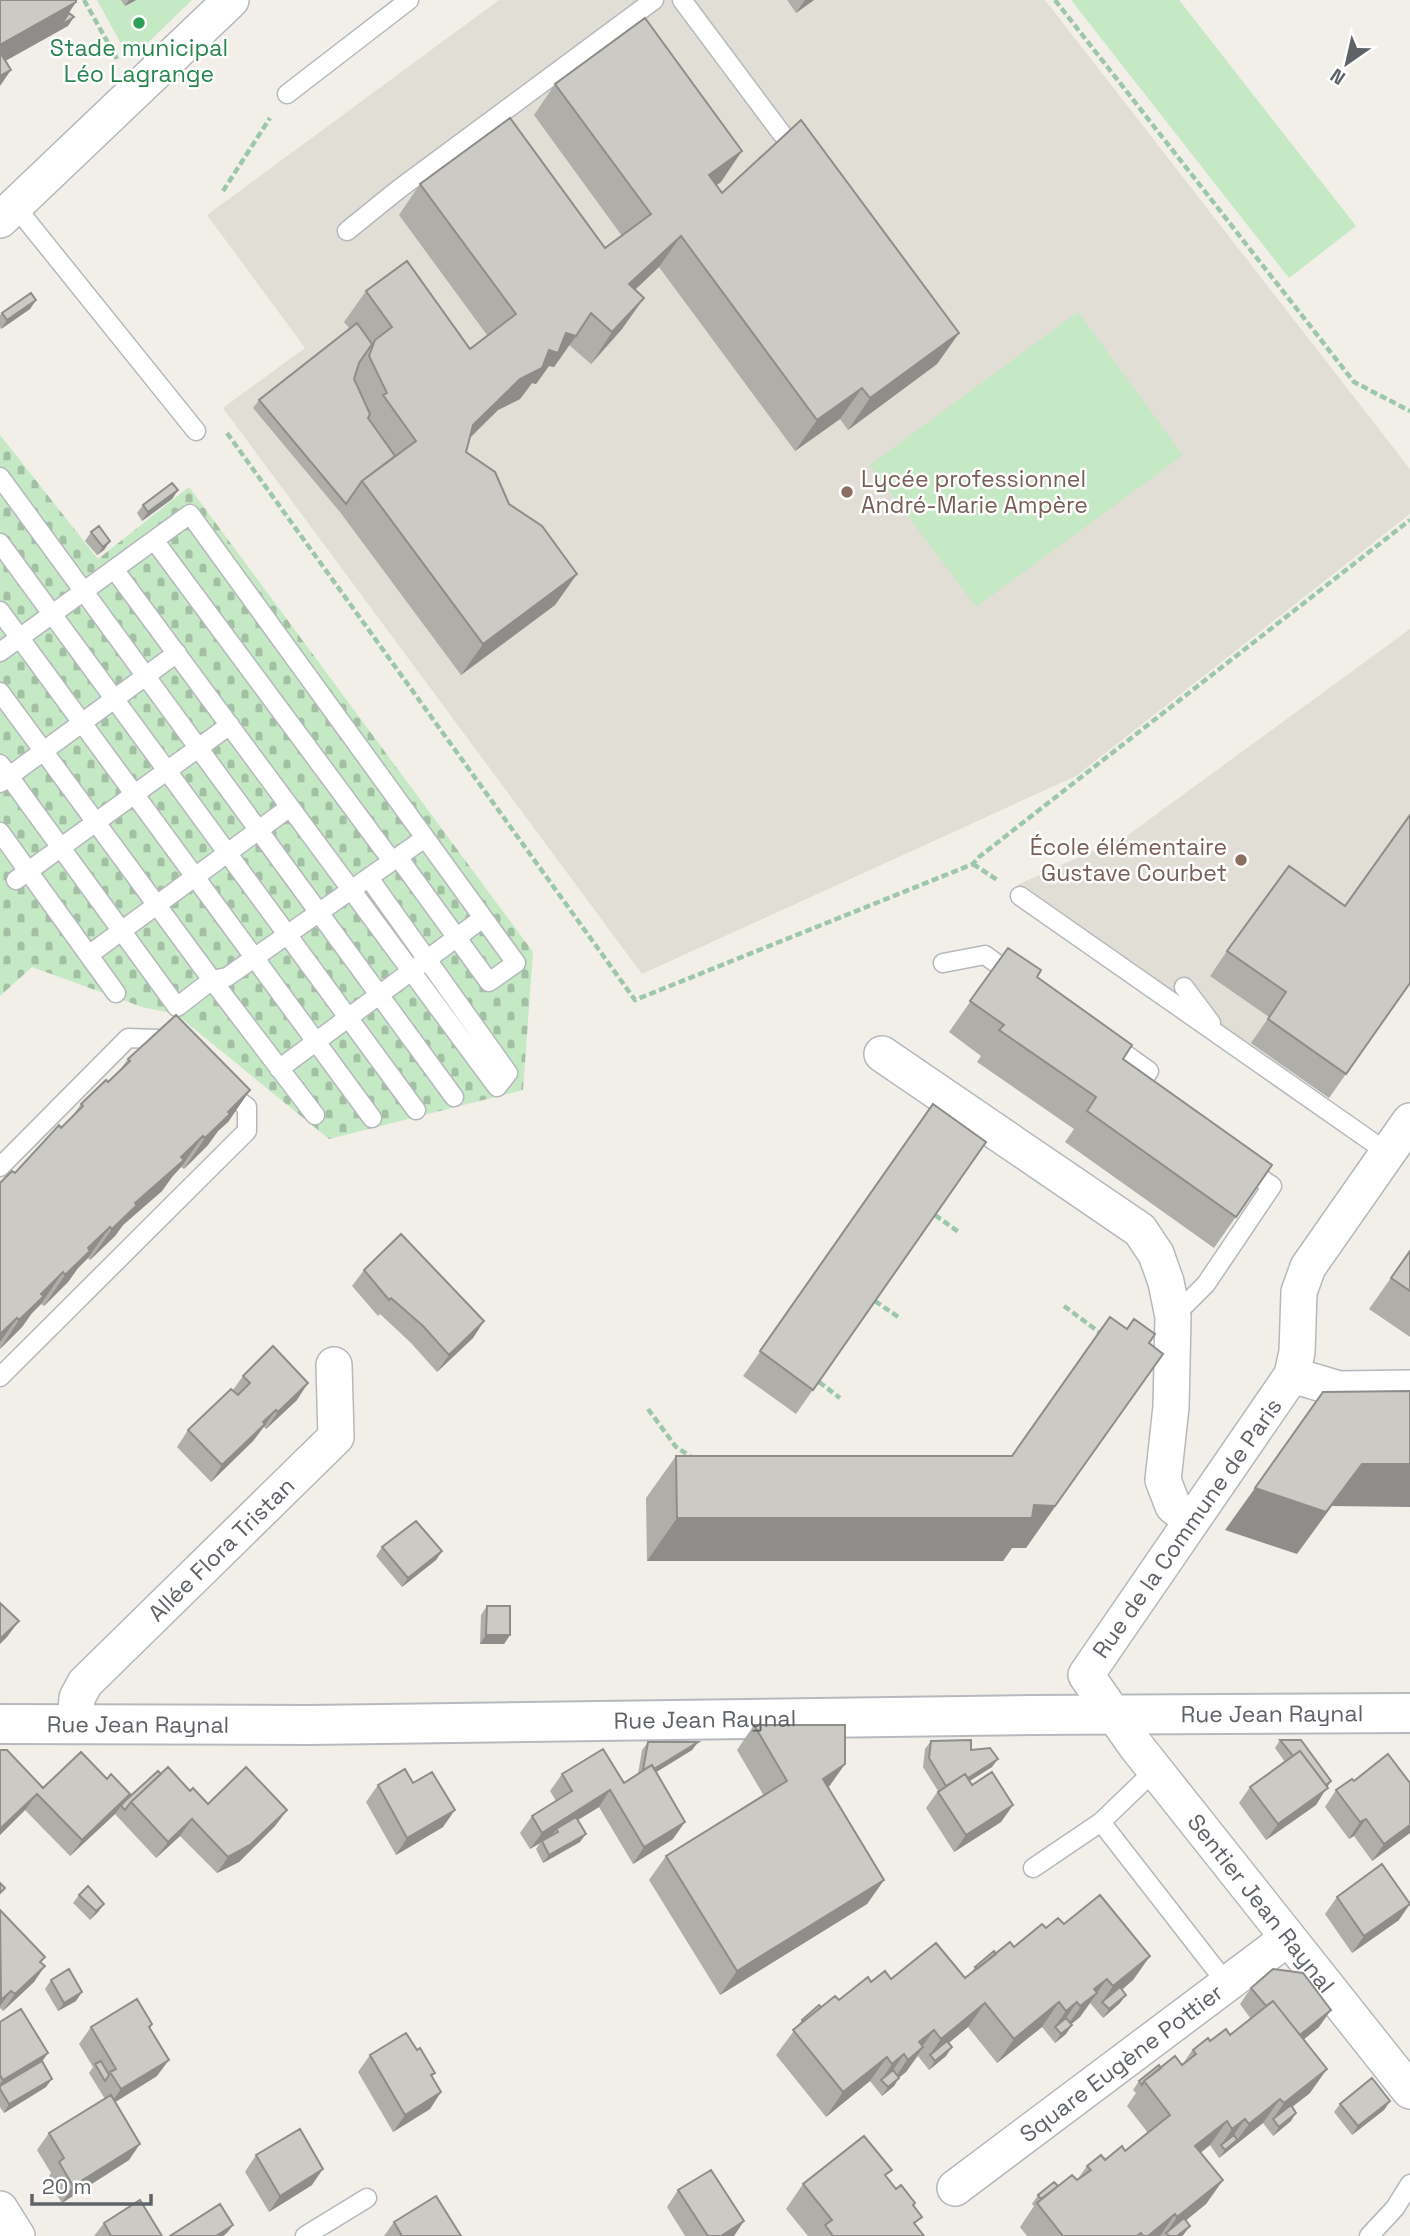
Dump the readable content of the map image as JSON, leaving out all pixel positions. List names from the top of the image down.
{
  "streets": {
    "street": [
      "Rue de la Commune de Paris",
      "Allée Flora Tristan",
      "Rue Jean Raynal",
      "Sentier Jean Raynal",
      "Square Eugène Pottier"
    ]
  },
  "crossings": [
    ["Rue de la Commune de Paris", "Rue Jean Raynal"],
    ["Rue de la Commune de Paris", "Sentier Jean Raynal"],
    ["Allée Flora Tristan", "Rue Jean Raynal"],
    ["Rue Jean Raynal", "Sentier Jean Raynal"],
    ["Sentier Jean Raynal", "Square Eugène Pottier"]
  ],
  "places": ["Stade municipal Léo Lagrange", "Lycée professionnel André-Marie Ampère", "École élémentaire Gustave Courbet"],
  "scale_bar": "20 m",
  "north": "bottom left"
}
